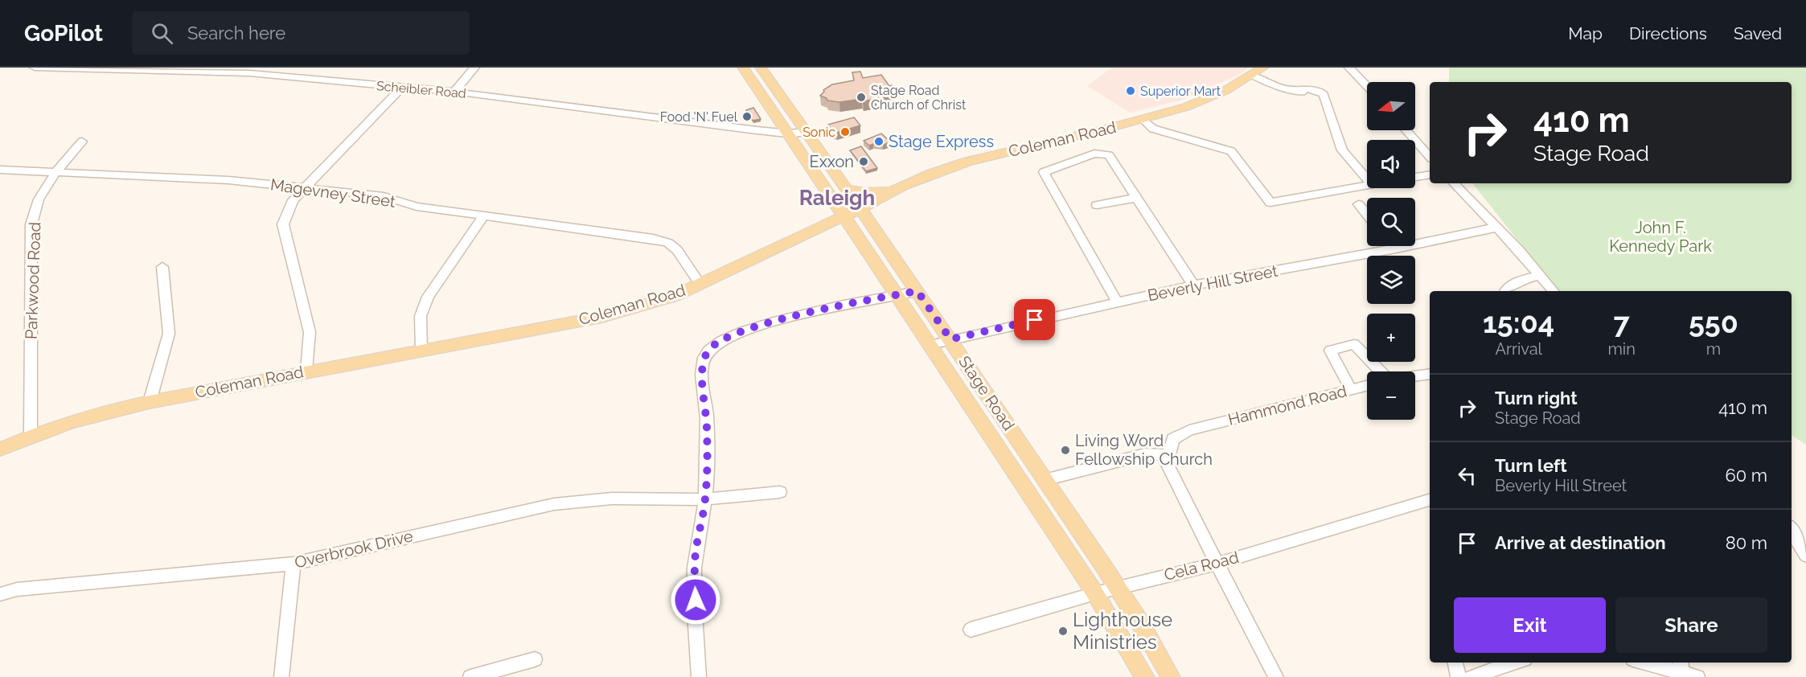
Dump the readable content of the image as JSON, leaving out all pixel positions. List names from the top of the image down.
{
  "streets": {
    "main road": ["Coleman Road", "Stage Road"],
    "street": [
      "Scheibler Road",
      "Magevney Street",
      "Parkwood Road",
      "Beverly Hill Street",
      "Hammond Road",
      "Overbrook Drive",
      "Cela Road"
    ]
  },
  "crossings": [
    ["Scheibler Road", "Stage Road"],
    ["Coleman Road", "Magevney Street"],
    ["Coleman Road", "Parkwood Road"],
    ["Coleman Road", "Stage Road"],
    ["Magevney Street", "Parkwood Road"],
    ["Beverly Hill Street", "Stage Road"],
    ["Stage Road", "Cela Road"]
  ],
  "districts": ["Raleigh"],
  "parks": ["John F. Kennedy Park"],
  "places": [
    "Superior Mart",
    "Stage Road Church of Christ",
    "Food 'N' Fuel",
    "Sonic",
    "Stage Express",
    "Exxon",
    "Living Word Fellowship Church",
    "Lighthouse Ministries"
  ],
  "north": "left",
  "page": {
    "header": "GoPilot",
    "search": "Search here",
    "nav": ["Map", "Directions", "Saved"],
    "map_buttons": ["+", "−"],
    "turn": ["410 m", "Stage Road"],
    "eta": [
      "15:04",
      "Arrival",
      "7",
      "min",
      "550",
      "m"
    ],
    "list": [
      {
        "name": "Turn right",
        "note": "Stage Road",
        "value": "410 m"
      },
      {
        "name": "Turn left",
        "note": "Beverly Hill Street",
        "value": "60 m"
      },
      {
        "name": "Arrive at destination",
        "value": "80 m"
      }
    ],
    "buttons": ["Exit", "Share"]
  }
}
